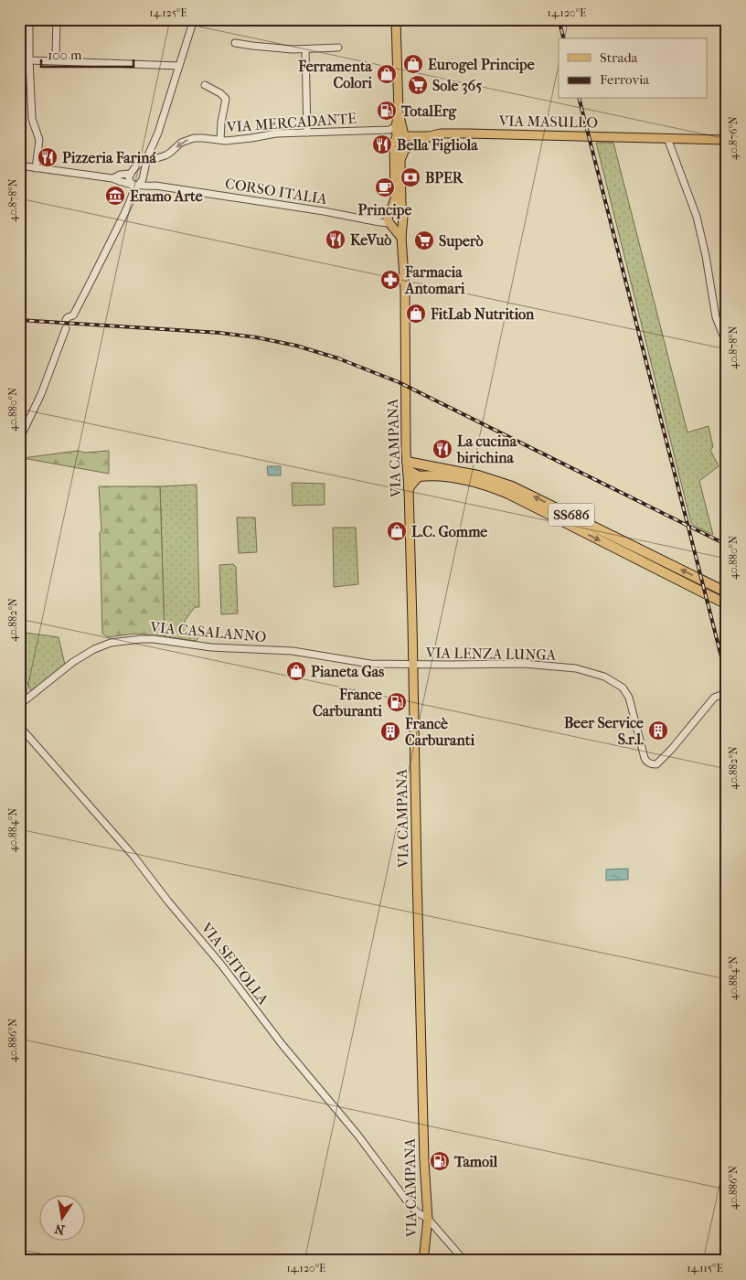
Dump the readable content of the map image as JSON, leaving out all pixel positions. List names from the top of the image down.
{
  "streets": {
    "highway": ["SS686"],
    "main road": ["VIA MASULLO", "VIA CAMPANA"],
    "street": [
      "VIA MERCADANTE",
      "CORSO ITALIA",
      "VIA CASALANNO",
      "VIA LENZA LUNGA",
      "VIA SEITOLLA"
    ]
  },
  "crossings": [
    ["VIA MASULLO", "VIA CAMPANA"],
    ["VIA MERCADANTE", "VIA CAMPANA"],
    ["CORSO ITALIA", "VIA CAMPANA"],
    ["VIA CAMPANA", "SS686"],
    ["VIA CAMPANA", "VIA CASALANNO"],
    ["VIA CAMPANA", "VIA LENZA LUNGA"],
    ["VIA CAMPANA", "VIA SEITOLLA"],
    ["VIA CASALANNO", "VIA LENZA LUNGA"]
  ],
  "places": {
    "shop": [
      "Eurogel Principe",
      "Ferramenta Colori",
      "FitLab Nutrition",
      "L.C. Gomme",
      "Pianeta Gas"
    ],
    "supermarket": ["Sole 365", "Superò"],
    "fuel station": ["TotalErg", "France Carburanti", "Tamoil"],
    "restaurant": [
      "Bella Figliola",
      "Pizzeria Fariná",
      "KeVuò",
      "La cucina birichina"
    ],
    "bank": ["BPER"],
    "cafe": ["Principe"],
    "museum": ["Eramo Arte"],
    "pharmacy": ["Farmacia Antomari"],
    "building": ["Beer Service S.r.l.", "Francè Carburanti"]
  },
  "legend": ["Strada", "Ferrovia"],
  "scale_bar": "100 m",
  "north": "bottom",
  "coordinates": [
    "14.125°E",
    "14.120°E",
    "40.876°N",
    "40.878°N",
    "40.880°N",
    "40.882°N",
    "40.884°N",
    "40.886°N",
    "14.115°E"
  ]
}
